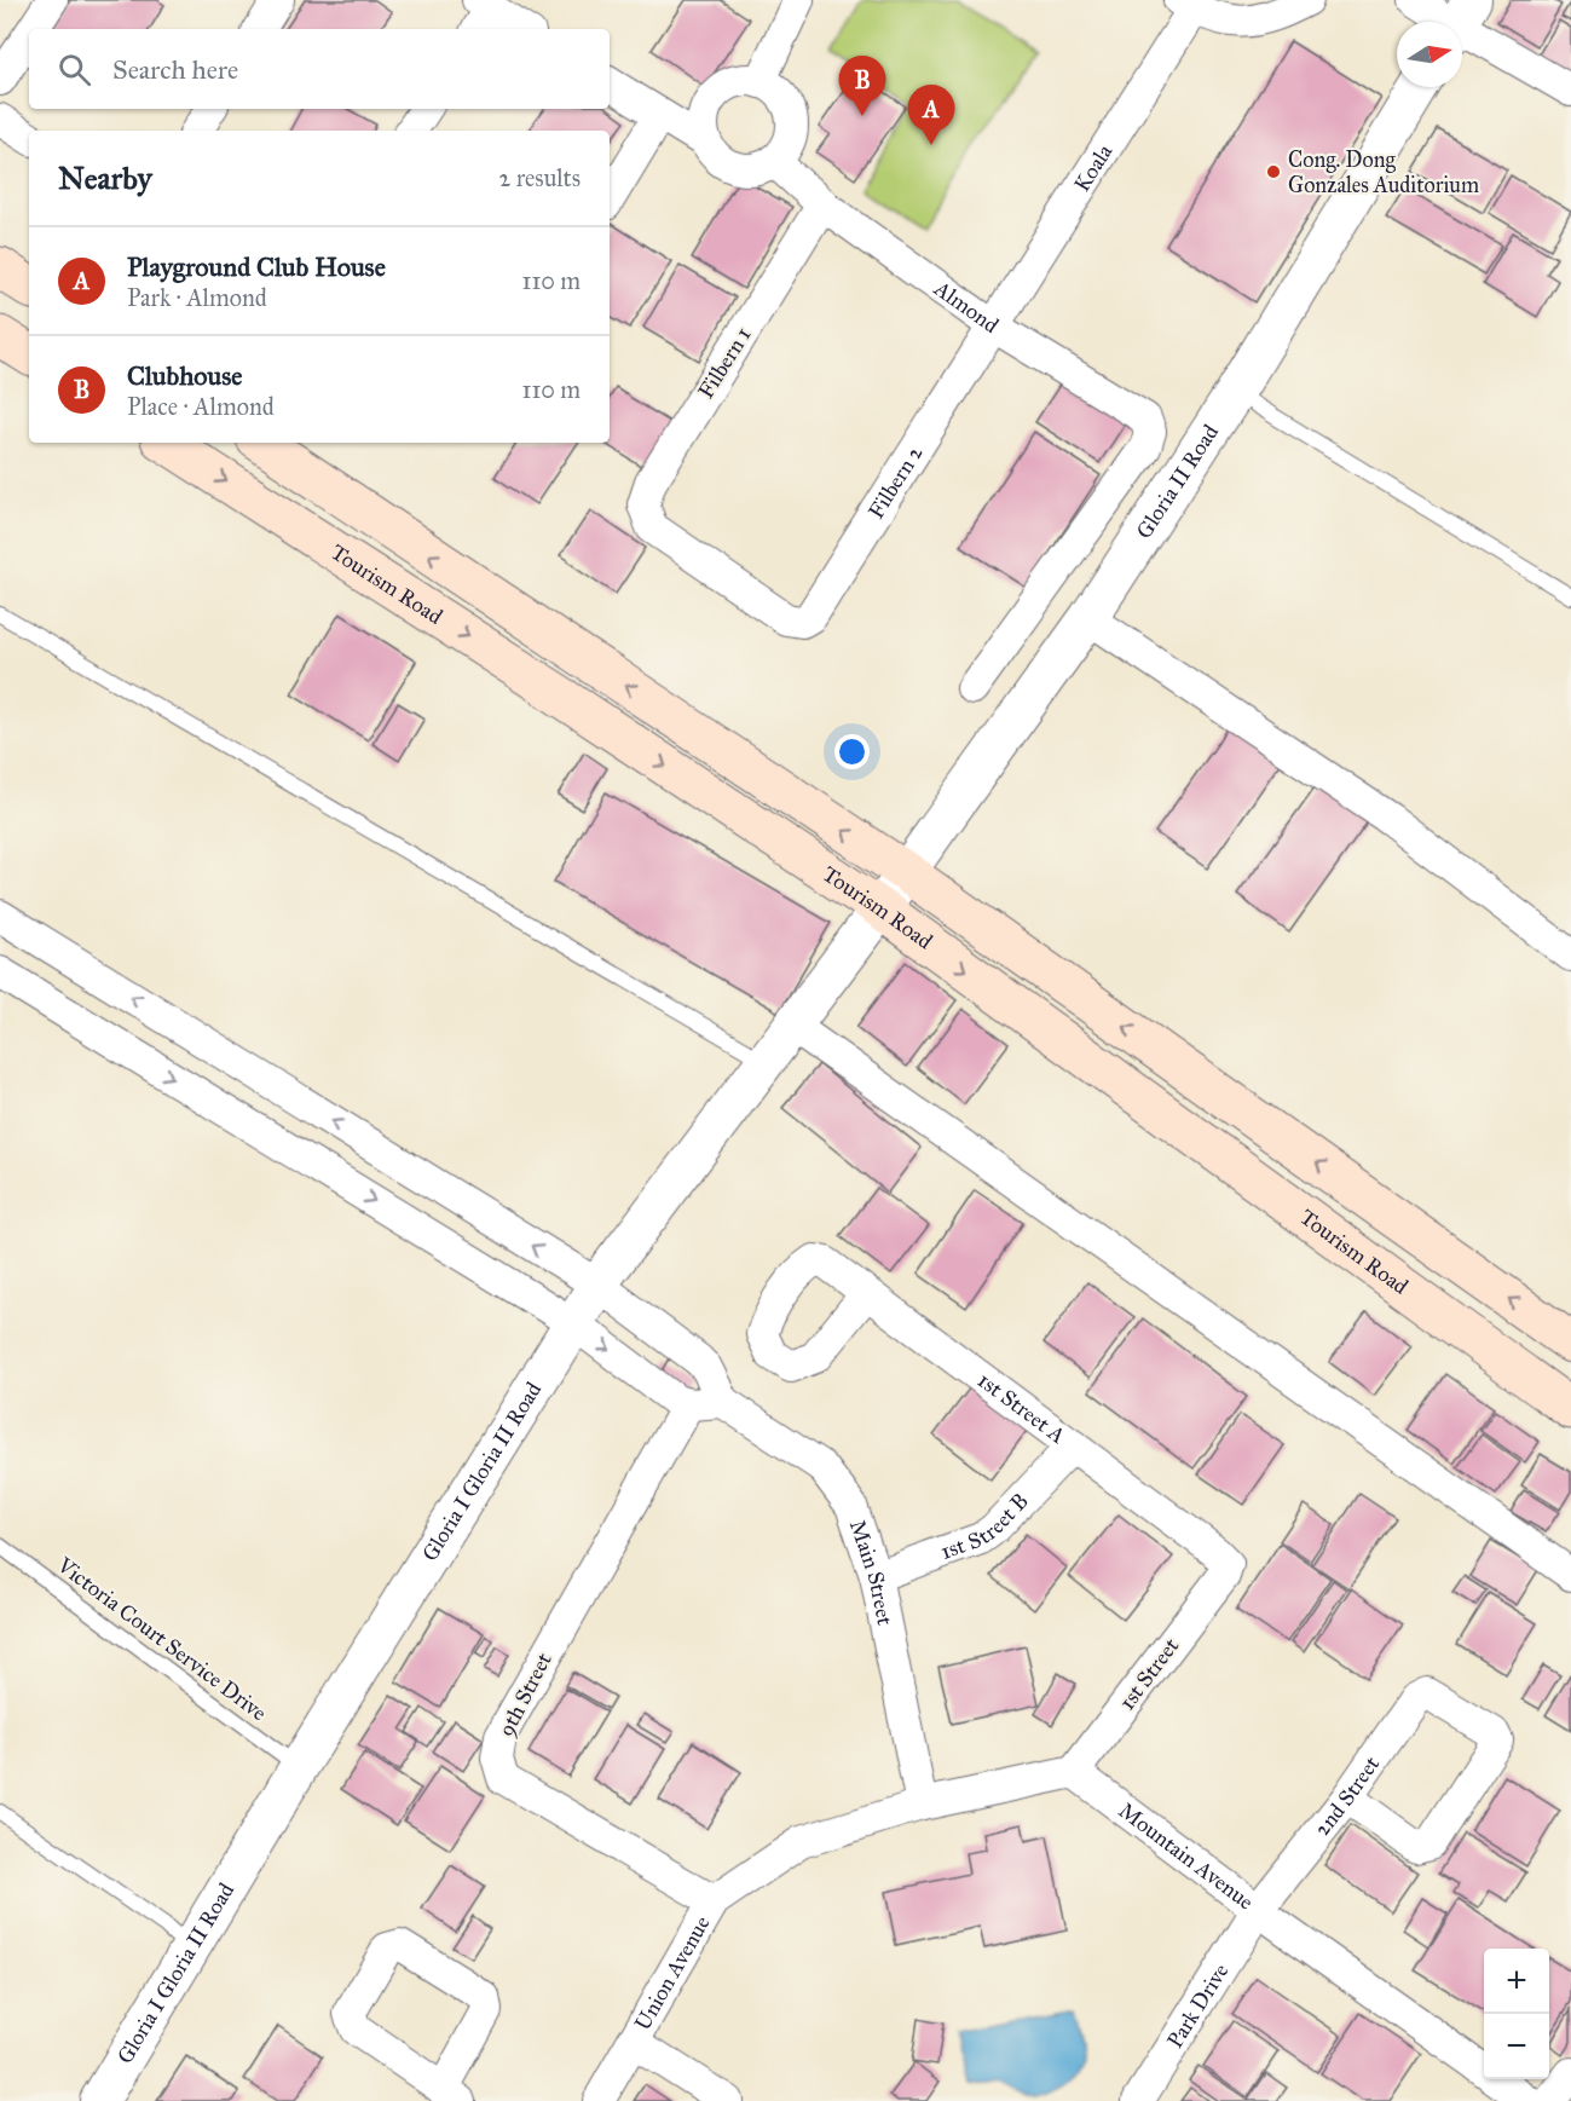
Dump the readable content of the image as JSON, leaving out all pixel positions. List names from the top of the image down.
{
  "streets": {
    "main road": ["Tourism Road"],
    "street": [
      "Koala",
      "Almond",
      "Filbern 1",
      "Gloria II Road",
      "Filbern 2",
      "1st Street A",
      "Gloria I Gloria II Road",
      "1st Street B",
      "Main Street",
      "1st Street",
      "9th Street",
      "2nd Street",
      "Mountain Avenue",
      "Union Avenue",
      "Park Drive"
    ],
    "lane": ["Victoria Court Service Drive"]
  },
  "crossings": [
    ["Koala", "Almond"],
    ["Koala", "Filbern 2"],
    ["Almond", "Filbern 1"],
    ["Almond", "Filbern 2"],
    ["Filbern 1", "Filbern 2"],
    ["Gloria II Road", "Tourism Road"],
    ["Gloria II Road", "Gloria I Gloria II Road"],
    ["Tourism Road", "Gloria I Gloria II Road"],
    ["1st Street A", "1st Street B"],
    ["1st Street A", "1st Street"],
    ["Gloria I Gloria II Road", "Victoria Court Service Drive"],
    ["1st Street B", "Main Street"],
    ["Main Street", "Union Avenue"],
    ["1st Street", "Mountain Avenue"],
    ["9th Street", "Union Avenue"],
    ["2nd Street", "Mountain Avenue"],
    ["2nd Street", "Park Drive"],
    ["Mountain Avenue", "Park Drive"]
  ],
  "places": ["Cong. Dong Gonzales Auditorium"],
  "north": "right",
  "page": {
    "search": "Search here",
    "pins": ["B", "A"],
    "heading": ["Nearby", "2 results"],
    "list": [
      {
        "mark": "A",
        "name": "Playground Club House",
        "note": "Park · Almond",
        "value": "110 m"
      },
      {
        "mark": "B",
        "name": "Clubhouse",
        "note": "Place · Almond",
        "value": "110 m"
      }
    ],
    "map_buttons": ["+", "−"]
  }
}
